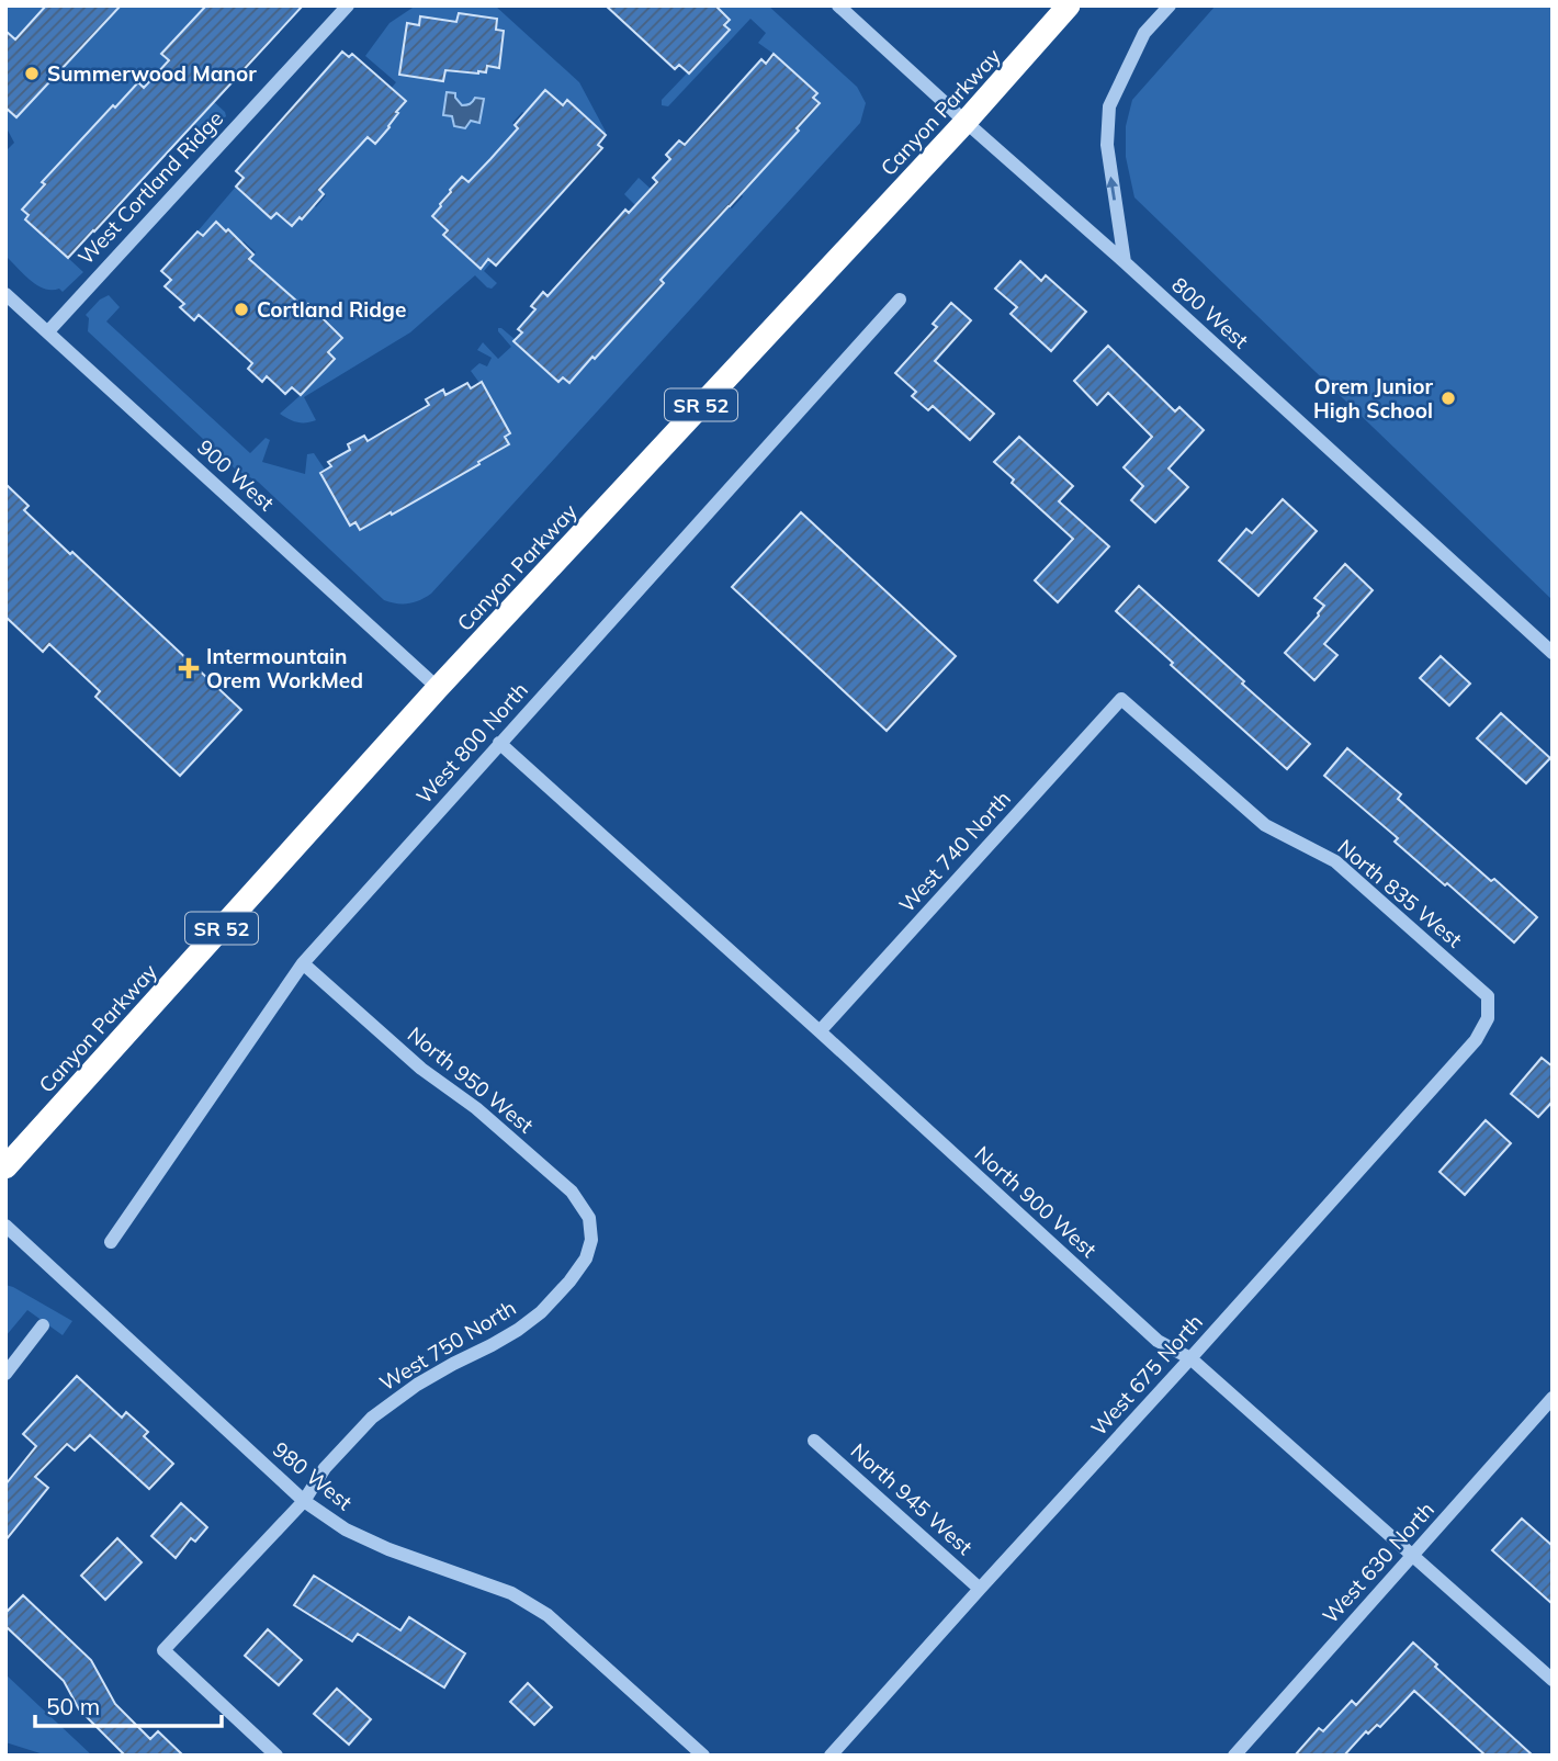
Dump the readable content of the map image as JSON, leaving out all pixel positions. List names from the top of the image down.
{
  "streets": {
    "highway": ["Canyon Parkway", "SR 52"],
    "street": [
      "West Cortland Ridge",
      "800 West",
      "900 West",
      "West 800 North",
      "West 740 North",
      "North 835 West",
      "North 950 West",
      "North 900 West",
      "West 750 North",
      "West 675 North",
      "980 West",
      "North 945 West",
      "West 630 North"
    ]
  },
  "crossings": [
    ["Canyon Parkway", "800 West"],
    ["Canyon Parkway", "900 West"],
    ["West Cortland Ridge", "900 West"],
    ["West 800 North", "North 950 West"],
    ["West 800 North", "North 900 West"],
    ["West 740 North", "North 835 West"],
    ["West 740 North", "North 900 West"],
    ["North 835 West", "West 675 North"],
    ["North 950 West", "West 750 North"],
    ["North 900 West", "West 675 North"],
    ["North 900 West", "West 630 North"],
    ["West 750 North", "980 West"],
    ["West 675 North", "North 945 West"]
  ],
  "places": {
    "other": ["Summerwood Manor", "Cortland Ridge", "Orem Junior High School"],
    "health": ["Intermountain Orem WorkMed"]
  },
  "scale_bar": "50 m"
}
